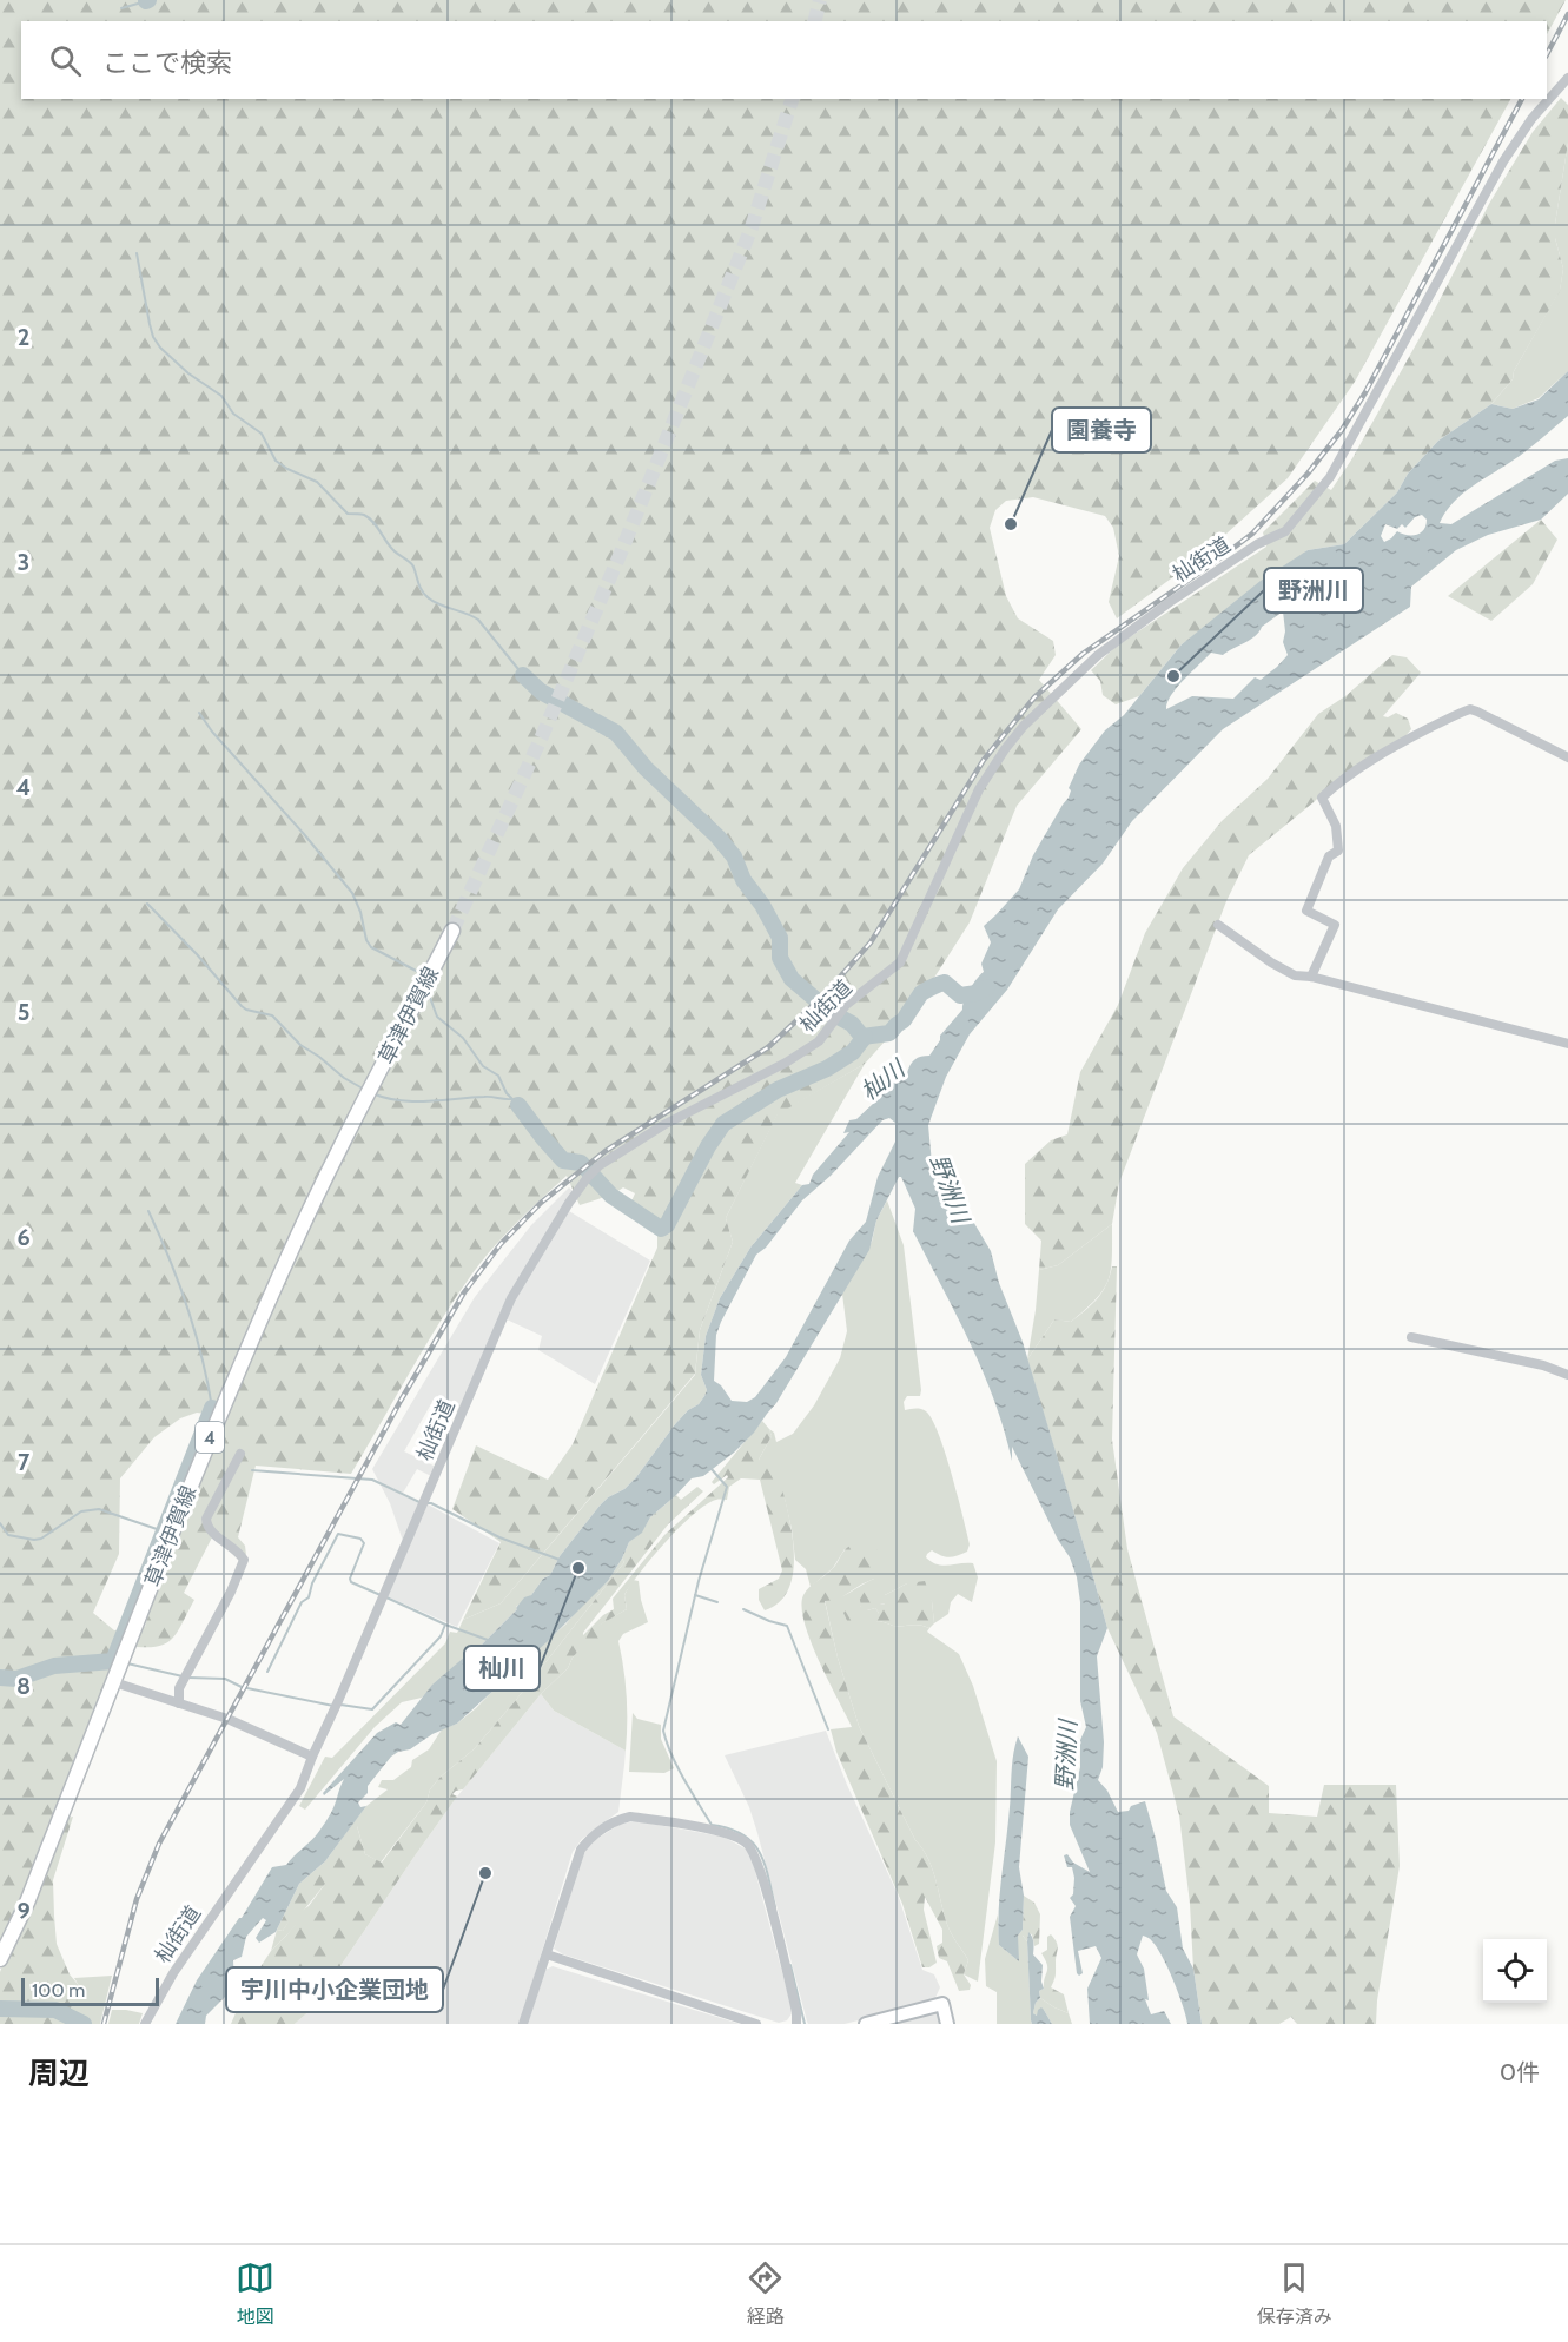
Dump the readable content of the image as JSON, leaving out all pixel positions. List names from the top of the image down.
{
  "streets": {
    "main road": ["草津伊賀線", "4"],
    "street": ["杣街道"]
  },
  "water": ["杣川", "野洲川"],
  "places": [
    "園養寺",
    "野洲川",
    "杣川",
    "宇川中小企業団地"
  ],
  "scale_bar": "100 m",
  "page": {
    "search": "ここで検索",
    "scale": "100 m",
    "heading": ["周辺", "0件"],
    "nav": ["地図", "経路", "保存済み"]
  },
  "grid": {
    "rows": [
      "2",
      "3",
      "4",
      "5",
      "6",
      "7",
      "8",
      "9"
    ]
  }
}
